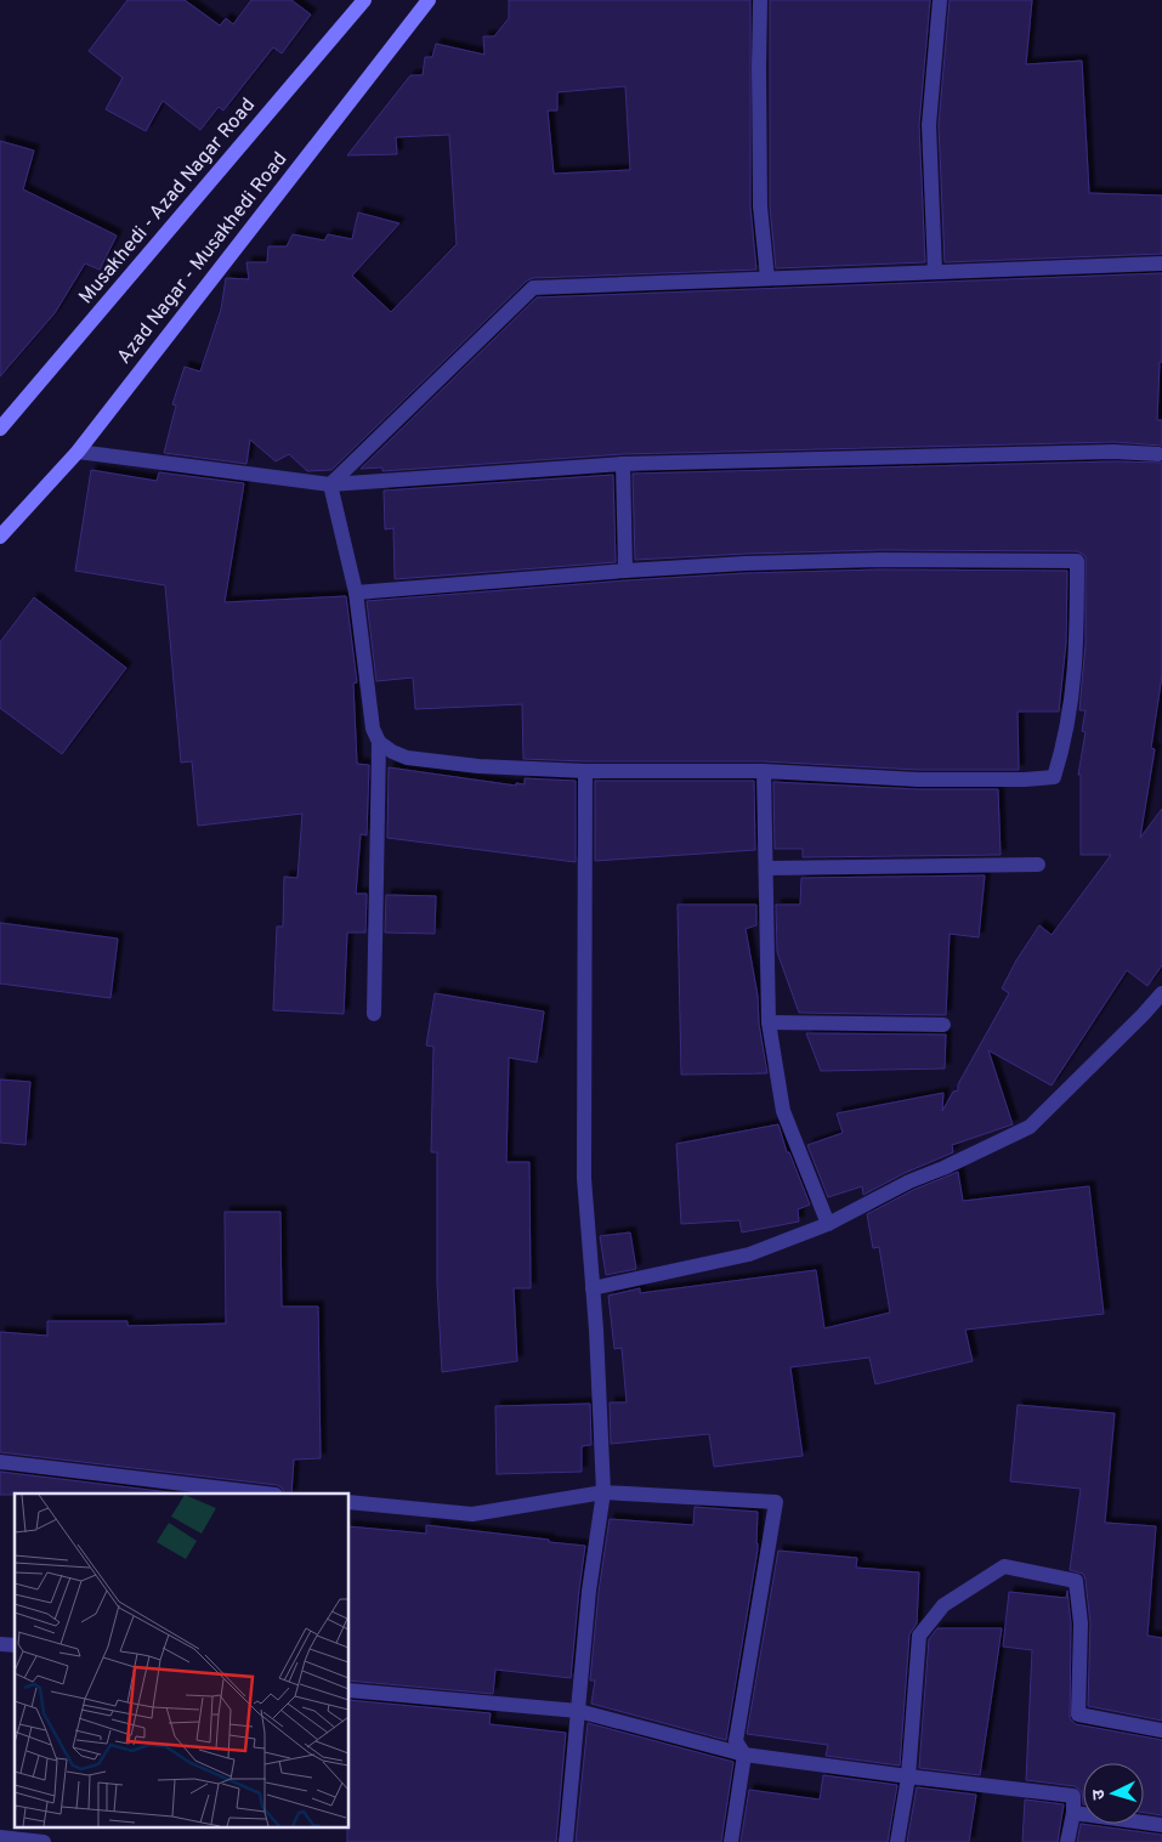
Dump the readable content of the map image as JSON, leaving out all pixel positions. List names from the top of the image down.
{
  "streets": {
    "main road": ["Musakhedi - Azad Nagar Road", "Azad Nagar - Musakhedi Road"]
  },
  "north": "left"
}
